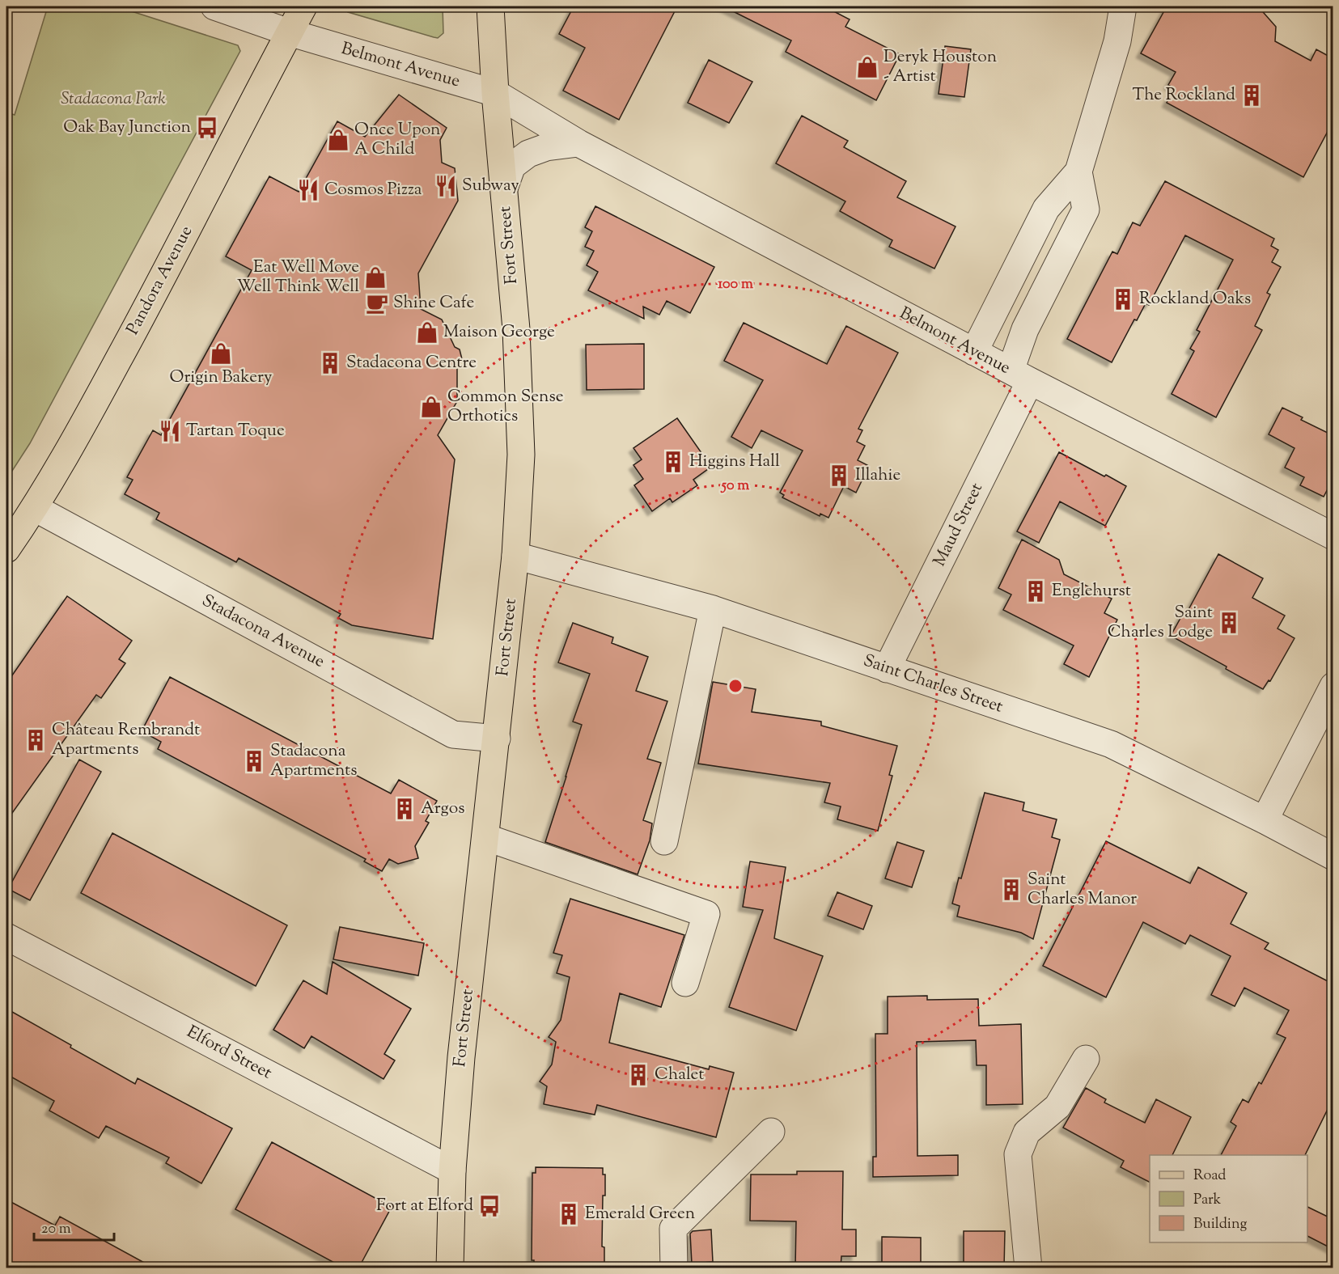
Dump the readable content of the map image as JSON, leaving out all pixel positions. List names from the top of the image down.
{
  "streets": {
    "main road": ["Fort Street", "Pandora Avenue"],
    "street": [
      "Belmont Avenue",
      "Maud Street",
      "Stadacona Avenue",
      "Saint Charles Street",
      "Elford Street"
    ]
  },
  "crossings": [
    ["Belmont Avenue", "Fort Street"],
    ["Belmont Avenue", "Pandora Avenue"],
    ["Belmont Avenue", "Maud Street"],
    ["Fort Street", "Stadacona Avenue"],
    ["Fort Street", "Saint Charles Street"],
    ["Fort Street", "Elford Street"],
    ["Pandora Avenue", "Stadacona Avenue"],
    ["Maud Street", "Saint Charles Street"]
  ],
  "parks": ["Stadacona Park"],
  "places": {
    "shop": [
      "Deryk Houston - Artist",
      "Once Upon A Child",
      "Eat Well Move Well Think Well",
      "Maison George",
      "Origin Bakery",
      "Common Sense Orthotics"
    ],
    "building": [
      "The Rockland",
      "Rockland Oaks",
      "Stadacona Centre",
      "Higgins Hall",
      "Illahie",
      "Englehurst",
      "Saint Charles Lodge",
      "Château Rembrandt Apartments",
      "Stadacona Apartments",
      "Argos",
      "Saint Charles Manor",
      "Chalet",
      "Emerald Green"
    ],
    "bus stop": ["Oak Bay Junction", "Fort at Elford"],
    "restaurant": ["Subway", "Cosmos Pizza", "Tartan Toque"],
    "cafe": ["Shine Cafe"]
  },
  "legend": ["Road", "Park", "Building"],
  "scale_bar": "20 m",
  "rings": ["100 m", "50 m"]
}
